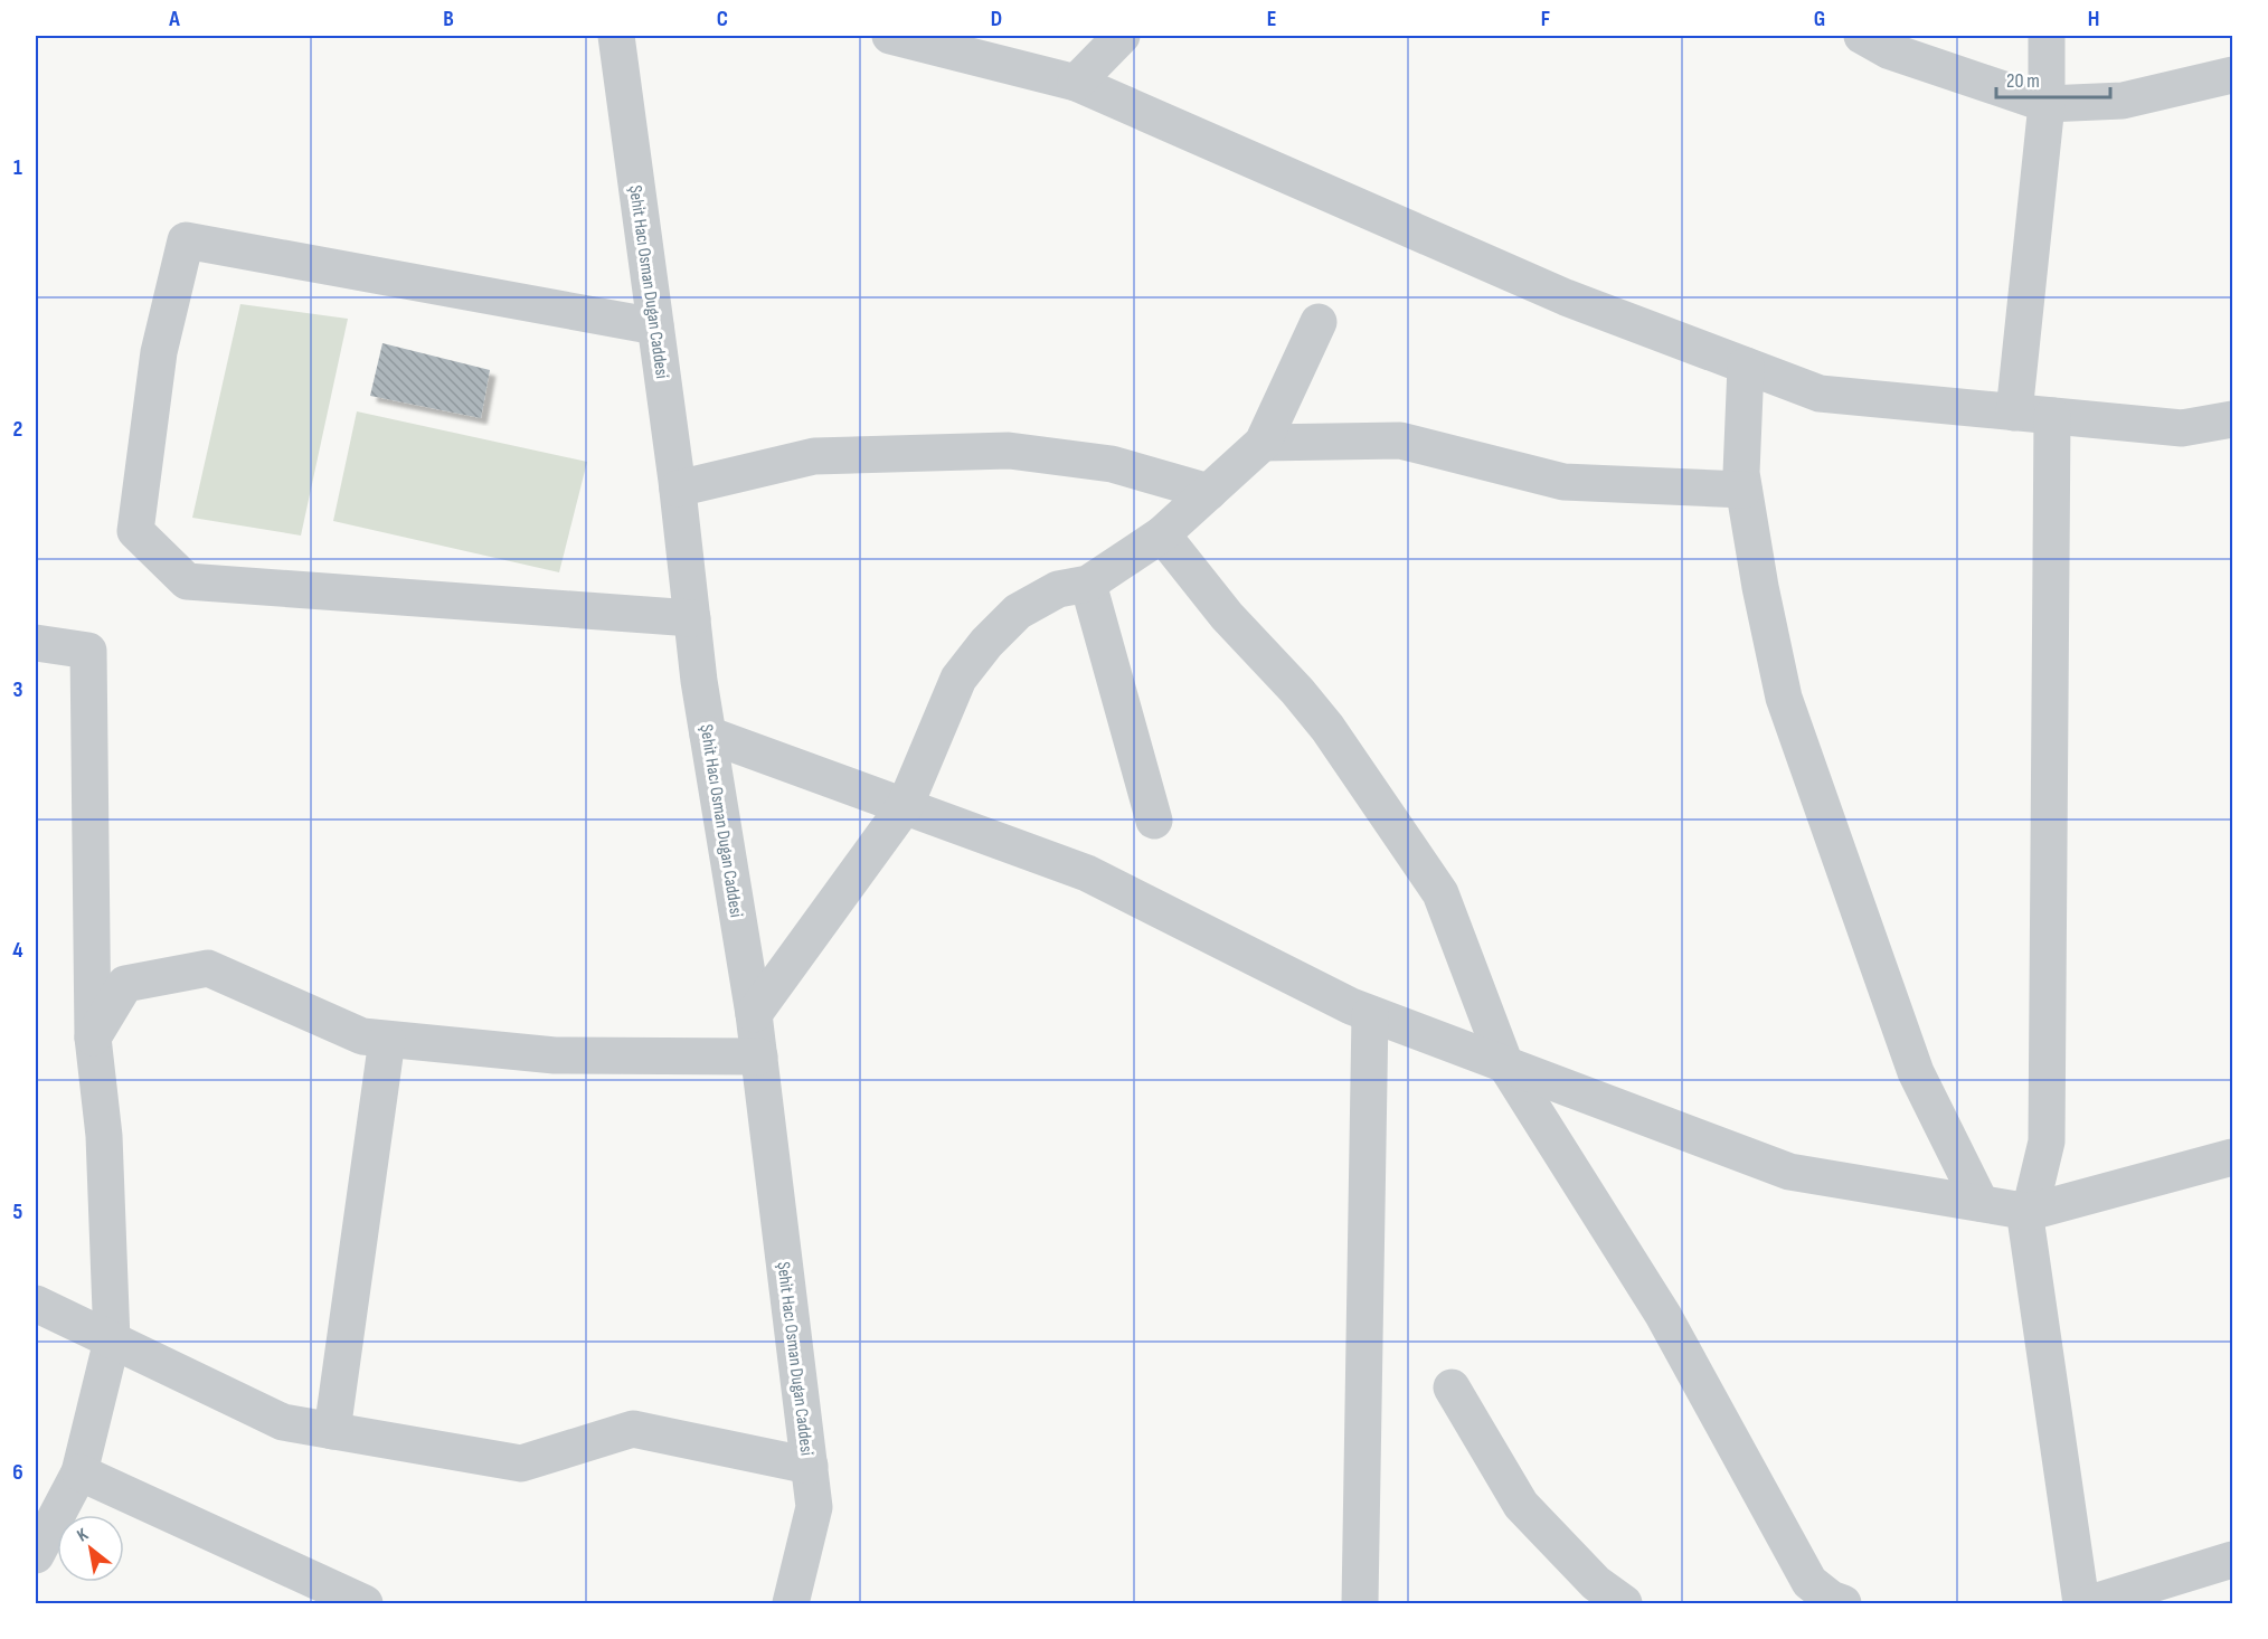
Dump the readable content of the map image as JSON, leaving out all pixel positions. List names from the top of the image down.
{
  "streets": {
    "street": ["Şehit Hacı Osman Dugan Caddesi"]
  },
  "scale_bar": "20 m",
  "north": "top left",
  "grid": {
    "columns": [
      "A",
      "B",
      "C",
      "D",
      "E",
      "F",
      "G",
      "H"
    ],
    "rows": [
      "1",
      "2",
      "3",
      "4",
      "5",
      "6"
    ]
  }
}
